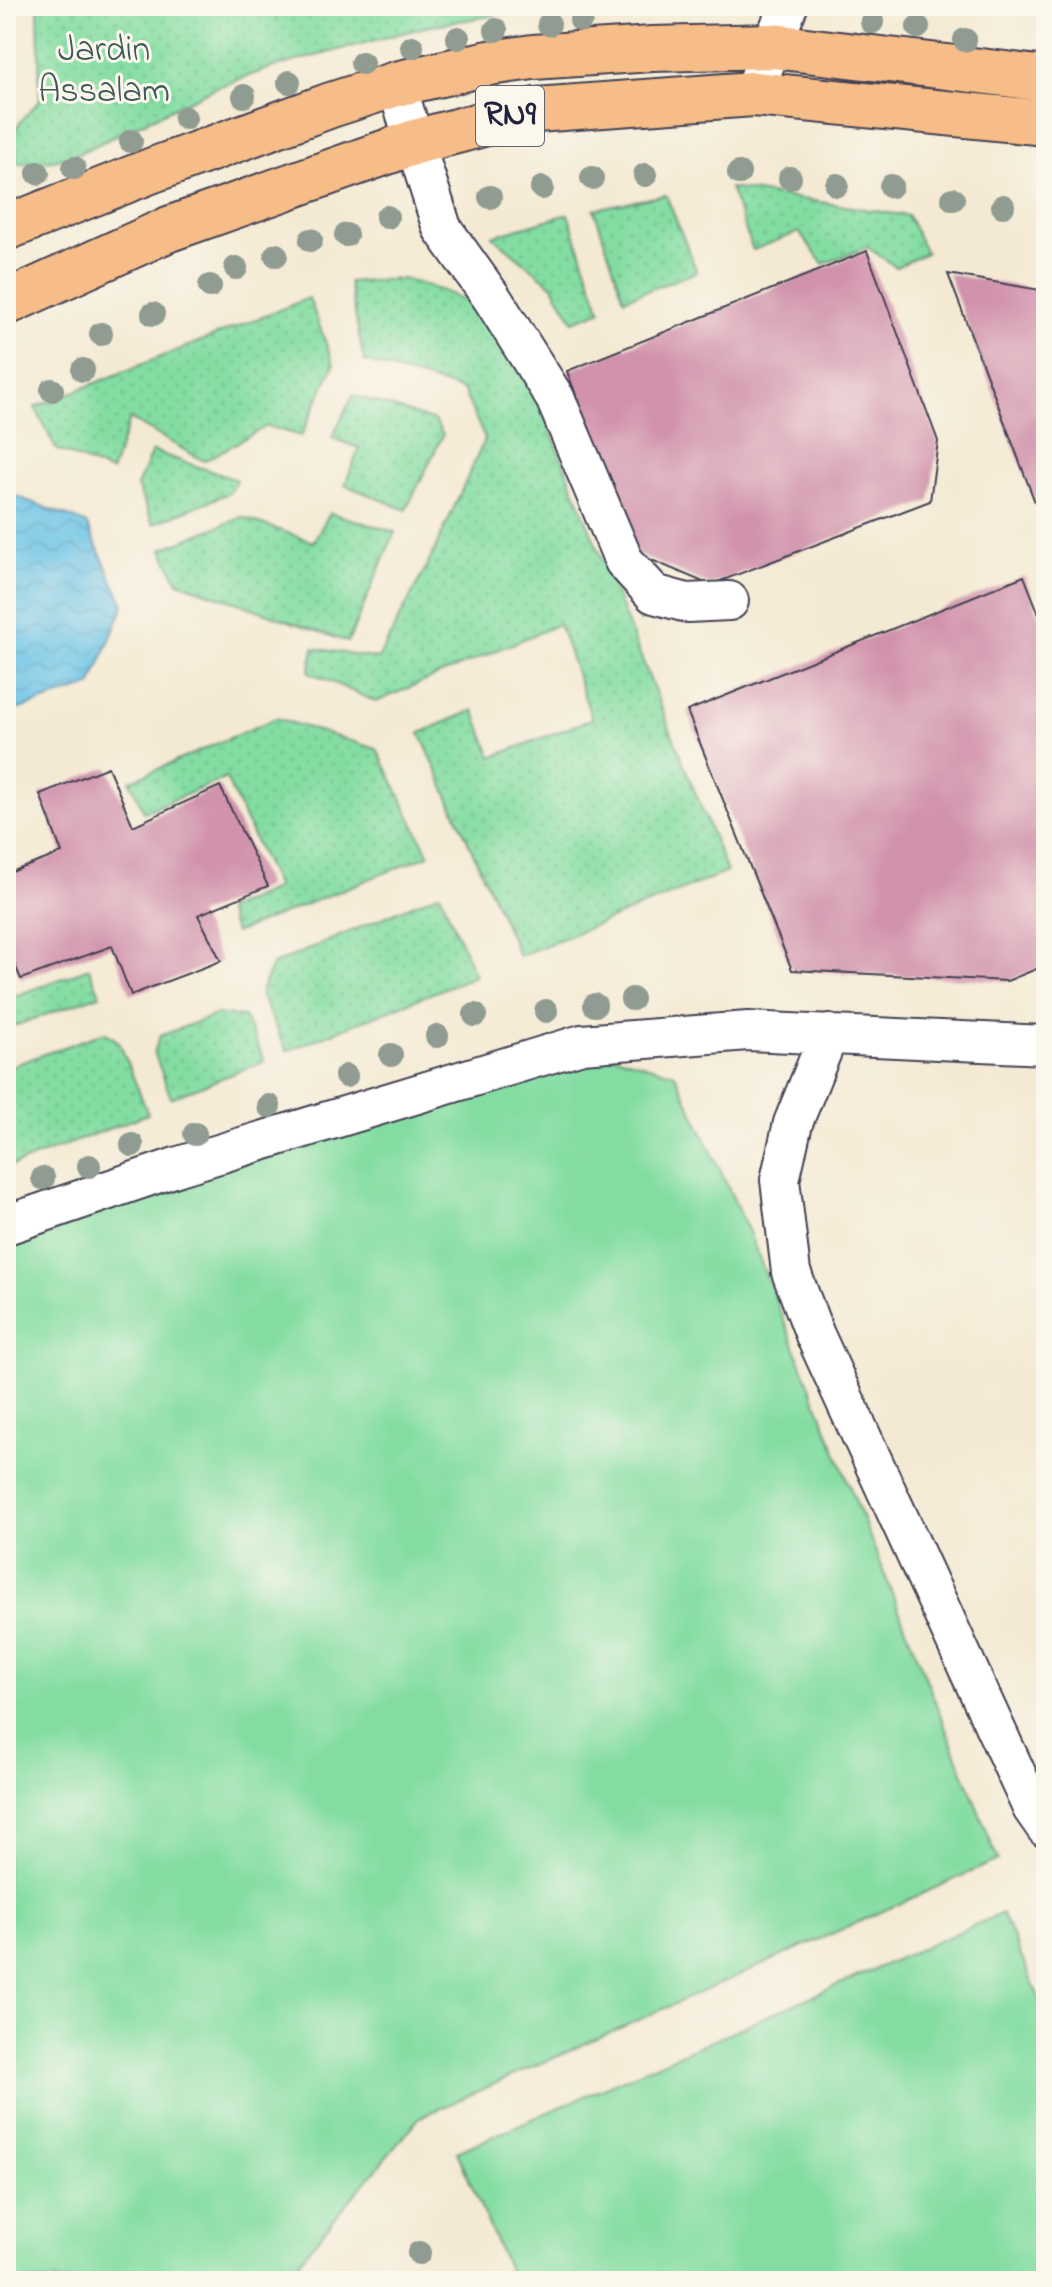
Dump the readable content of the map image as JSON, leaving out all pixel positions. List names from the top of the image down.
{
  "streets": {
    "main road": ["RN9"]
  },
  "parks": ["Jardin Assalam"]
}
